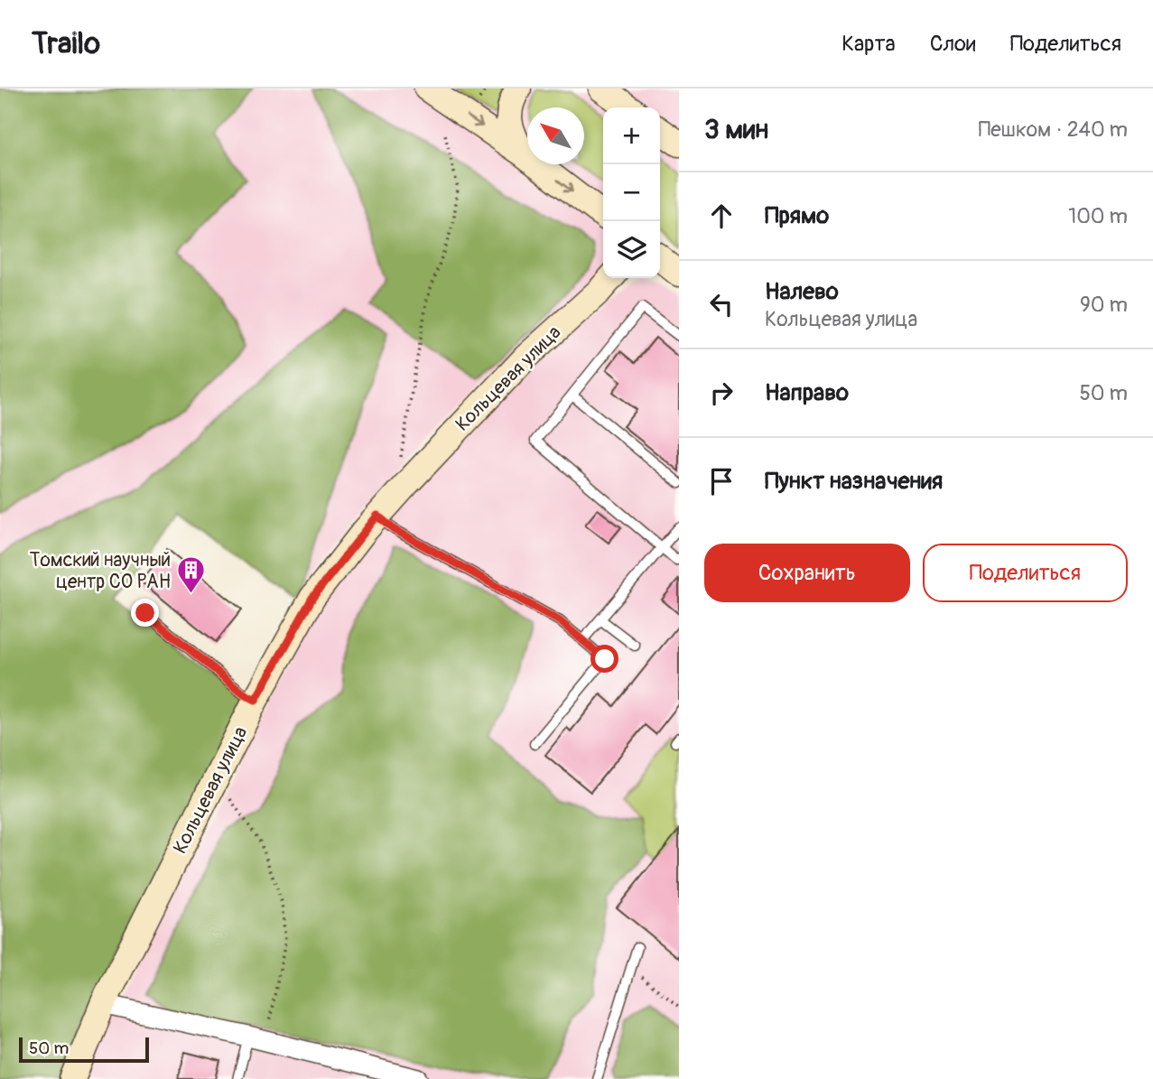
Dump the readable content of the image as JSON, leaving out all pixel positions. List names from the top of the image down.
{
  "streets": {
    "street": ["Кольцевая улица"]
  },
  "places": {
    "building": ["Томский научный центр СО РАН"]
  },
  "scale_bar": "50 m",
  "north": "top left",
  "page": {
    "header": "Trailo",
    "nav": ["Карта", "Слои", "Поделиться"],
    "heading": ["3 мин", "Пешком · 240 m"],
    "map_buttons": ["+", "−"],
    "list": [
      ["Прямо", "100 m"],
      ["Налево", "Кольцевая улица", "90 m"],
      ["Направо", "50 m"],
      "Пункт назначения"
    ],
    "buttons": ["Сохранить", "Поделиться"],
    "scale": "50 m"
  }
}
